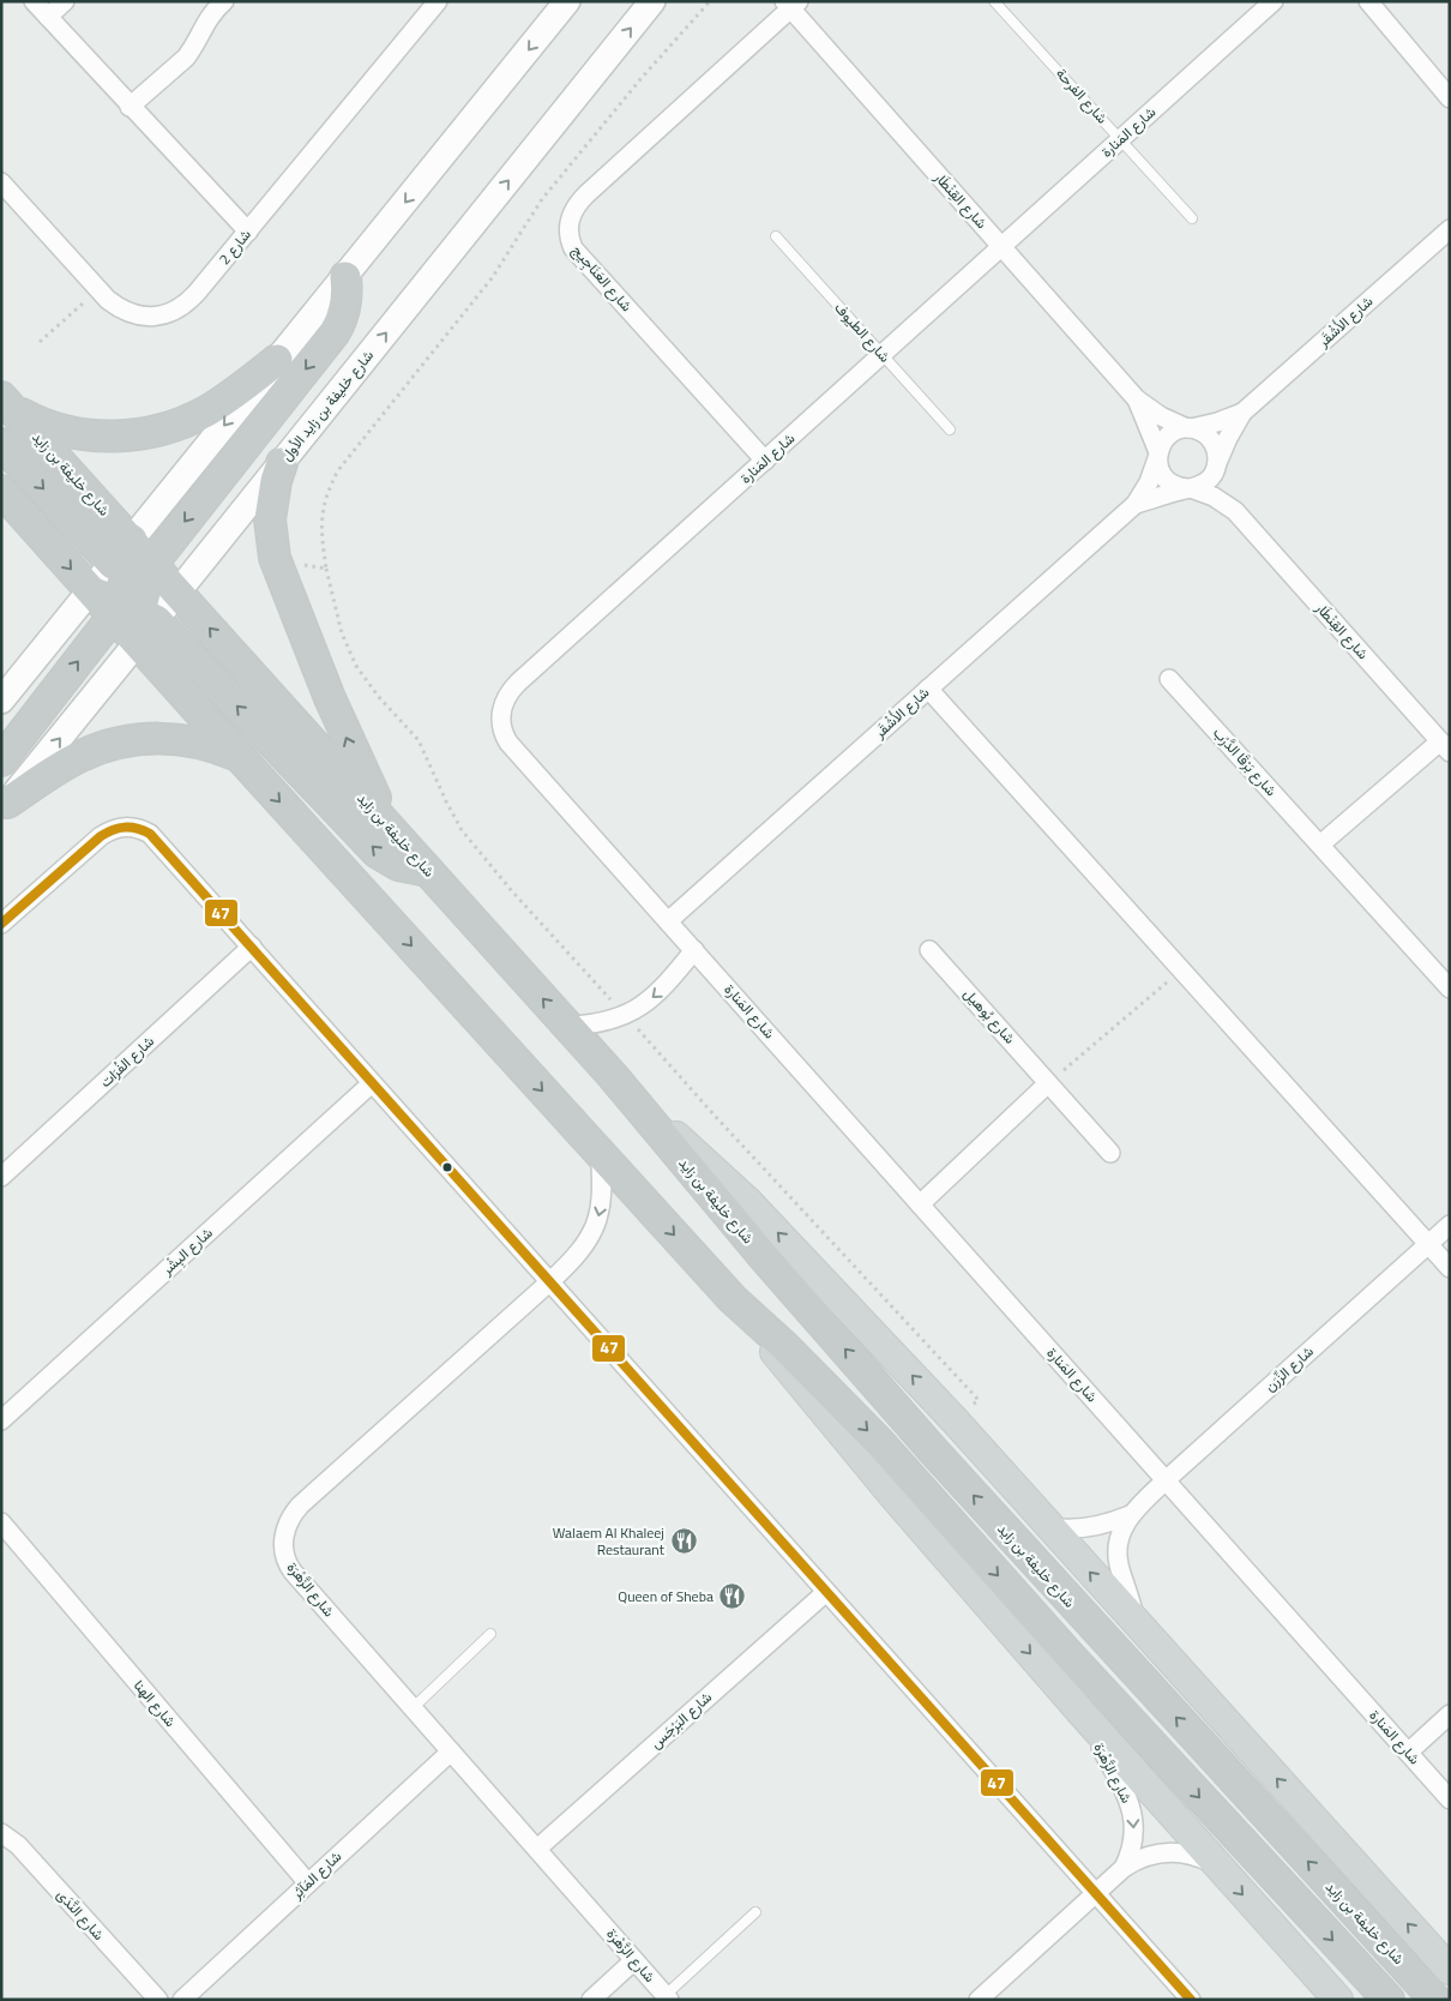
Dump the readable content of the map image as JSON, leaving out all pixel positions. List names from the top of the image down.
{
  "streets": {
    "highway": ["شارع خليفة بن زايد"],
    "main road": ["شارع خليفة بن زايد الأول"],
    "street": [
      "شارع المَنارة",
      "شارع القِنْطَار",
      "شارع 2",
      "شارع العَنَاجِيج",
      "شارع الأَشْقَر",
      "شارع بَرْقَا الدَّرْب",
      "شارع بُوهيل",
      "شارع الفُرَات",
      "شارع البِشْر",
      "شارع الزِّرَن",
      "شارع الزَّهْرَة",
      "شارع الهنا",
      "شارع البَرْجَس",
      "شارع المَآثِر",
      "شارع النَّدَى"
    ],
    "lane": ["شارع الفرحة", "شارع الطيوف"]
  },
  "crossings": [
    ["شارع الفرحة", "شارع المَنارة"],
    ["شارع المَنارة", "شارع القِنْطَار"],
    ["شارع المَنارة", "شارع العَنَاجِيج"],
    ["شارع المَنارة", "شارع الأَشْقَر"],
    ["شارع المَنارة", "شارع الطيوف"],
    ["شارع المَنارة", "شارع الزِّرَن"],
    ["شارع القِنْطَار", "شارع العَنَاجِيج"],
    ["شارع القِنْطَار", "شارع الأَشْقَر"],
    ["شارع خليفة بن زايد الأول", "شارع خليفة بن زايد"],
    ["شارع الزَّهْرَة", "شارع البَرْجَس"],
    ["شارع الزَّهْرَة", "شارع المَآثِر"],
    ["شارع الهنا", "شارع المَآثِر"]
  ],
  "places": {
    "restaurant": ["Walaem Al Khaleej Restaurant", "Queen of Sheba"]
  },
  "lines": ["transit line 47"]
}
